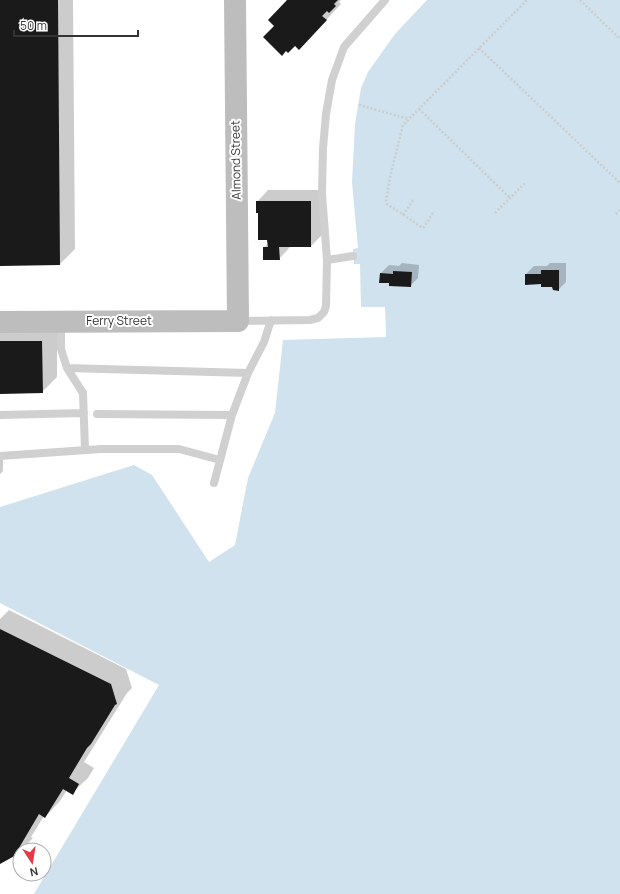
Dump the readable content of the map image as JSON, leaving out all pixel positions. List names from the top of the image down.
{
  "streets": {
    "street": ["Almond Street", "Ferry Street"]
  },
  "crossings": [
    ["Almond Street", "Ferry Street"]
  ],
  "scale_bar": "50 m",
  "north": "bottom"
}
